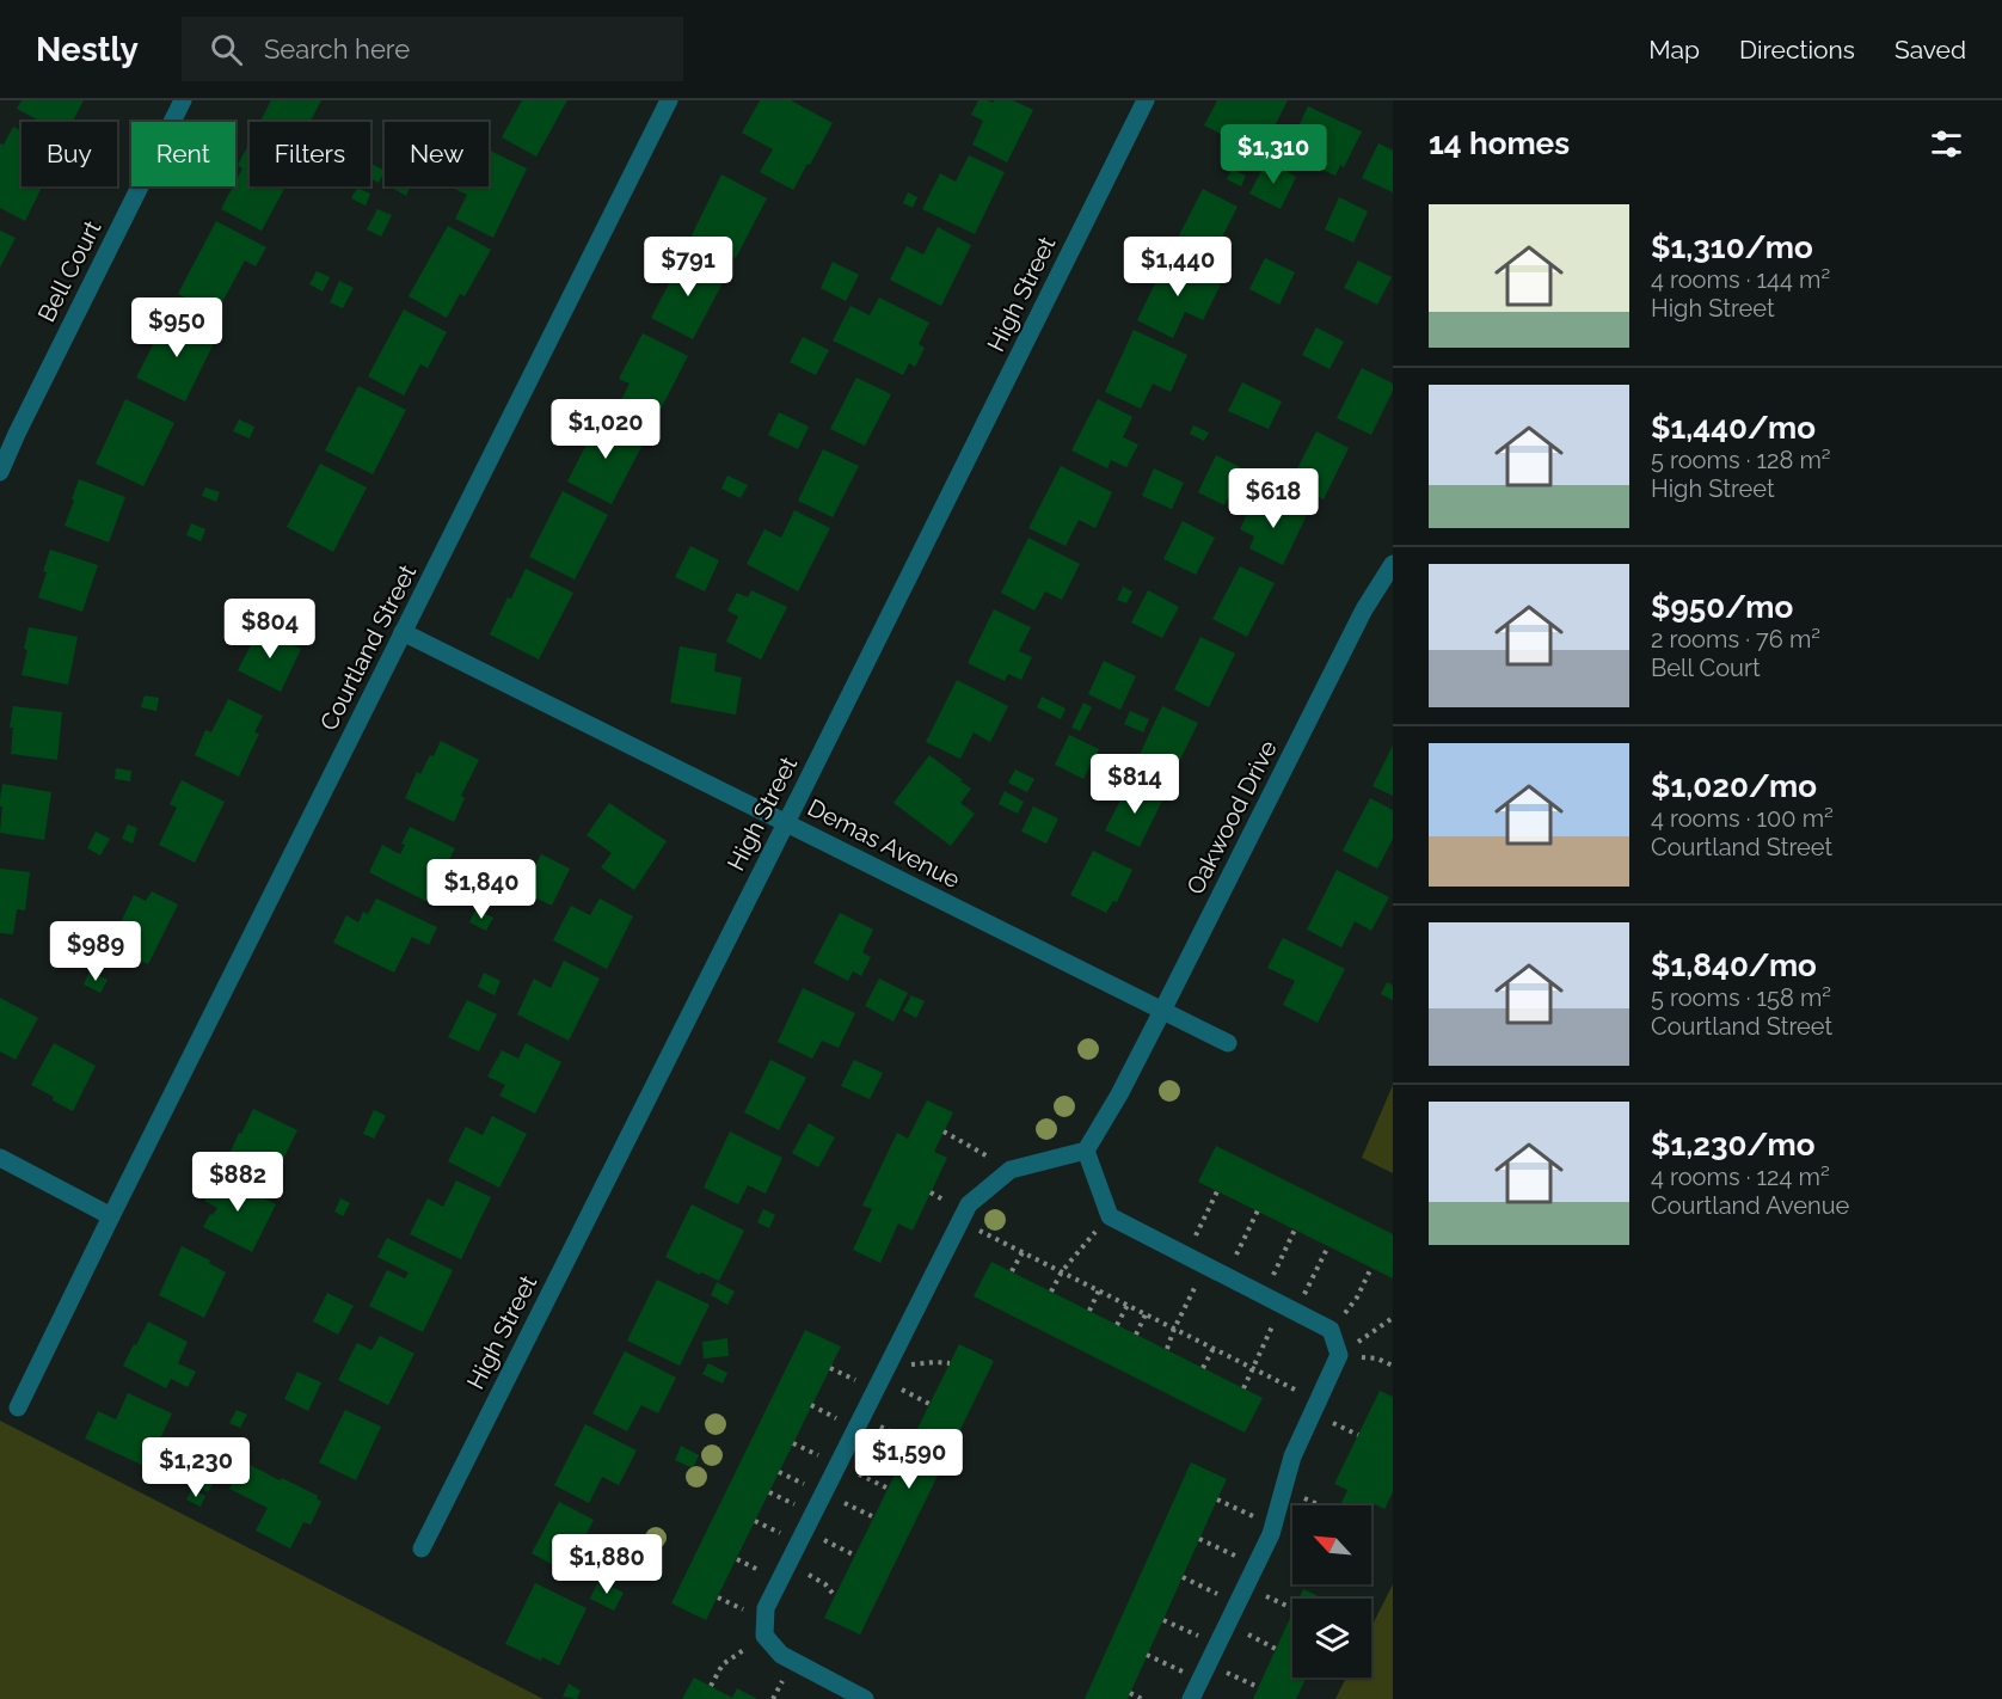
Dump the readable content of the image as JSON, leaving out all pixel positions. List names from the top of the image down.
{
  "streets": {
    "street": [
      "Bell Court",
      "High Street",
      "Courtland Street",
      "Oakwood Drive",
      "Demas Avenue"
    ]
  },
  "crossings": [
    ["High Street", "Demas Avenue"],
    ["Courtland Street", "Demas Avenue"],
    ["Oakwood Drive", "Demas Avenue"]
  ],
  "north": "top left",
  "page": {
    "header": "Nestly",
    "search": "Search here",
    "nav": ["Map", "Directions", "Saved"],
    "heading": "14 homes",
    "chip": [
      "Buy",
      "Rent",
      "Filters",
      "New"
    ],
    "price": [
      "$1,310",
      "$791",
      "$1,440",
      "$950",
      "$1,020",
      "$618",
      "$804",
      "$814",
      "$1,840",
      "$989",
      "$882",
      "$1,590",
      "$1,230",
      "$1,880"
    ],
    "list": [
      {
        "name": "$1,310/mo",
        "note": "4 rooms · 144 m² · High Street"
      },
      {
        "name": "$1,440/mo",
        "note": "5 rooms · 128 m² · High Street"
      },
      {
        "name": "$950/mo",
        "note": "2 rooms · 76 m² · Bell Court"
      },
      {
        "name": "$1,020/mo",
        "note": "4 rooms · 100 m² · Courtland Street"
      },
      {
        "name": "$1,840/mo",
        "note": "5 rooms · 158 m² · Courtland Street"
      },
      {
        "name": "$1,230/mo",
        "note": "4 rooms · 124 m² · Courtland Avenue"
      }
    ]
  }
}
